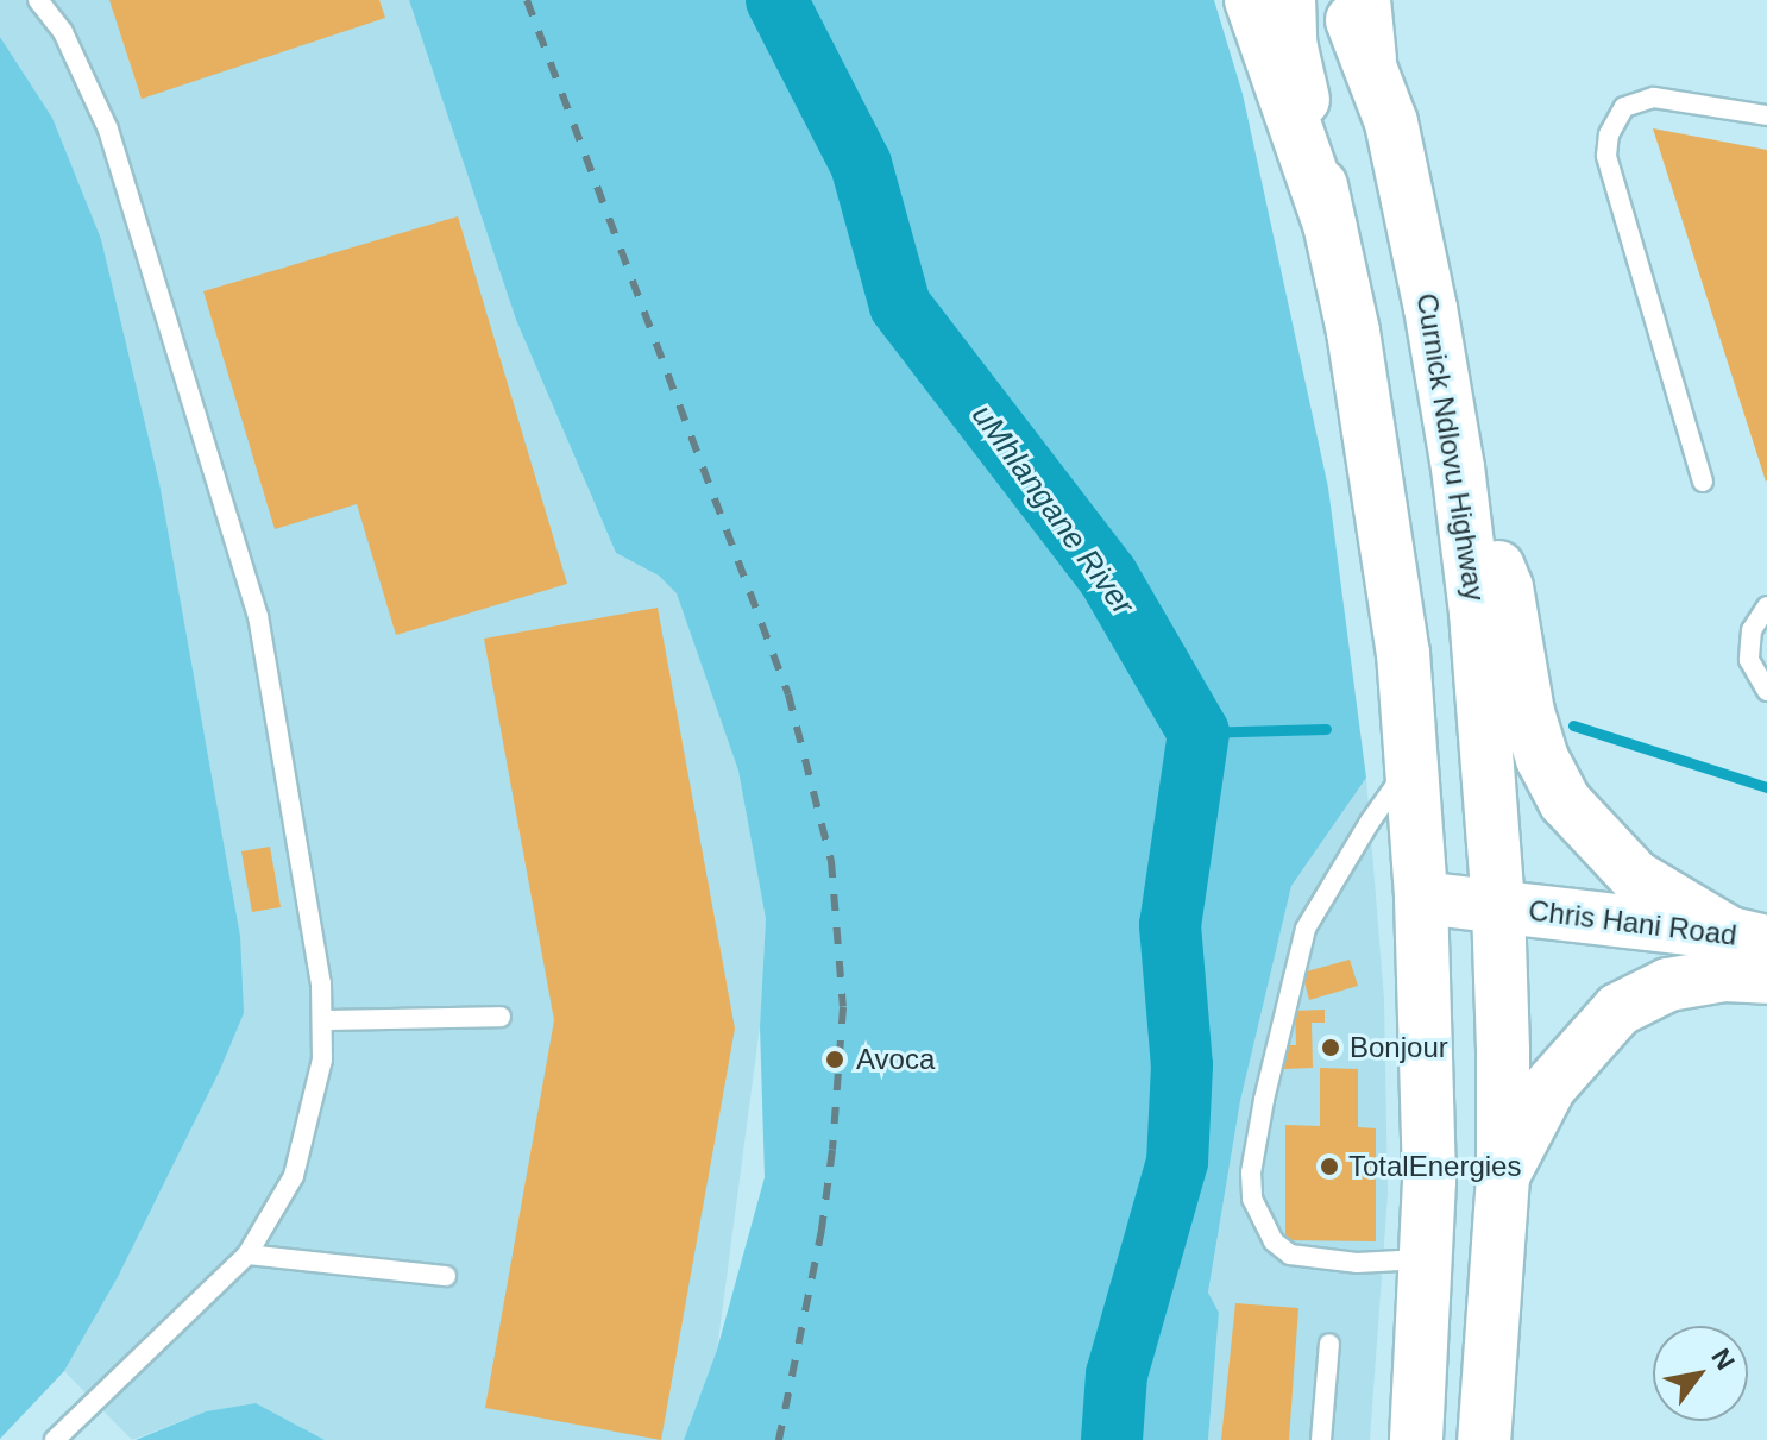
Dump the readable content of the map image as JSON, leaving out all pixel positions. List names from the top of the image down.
{
  "streets": {
    "main road": ["Curnick Ndlovu Highway", "Chris Hani Road"]
  },
  "crossings": [
    ["Curnick Ndlovu Highway", "Chris Hani Road"]
  ],
  "water": ["uMhlangane River"],
  "places": ["Bonjour", "Avoca", "TotalEnergies"],
  "north": "top right"
}
